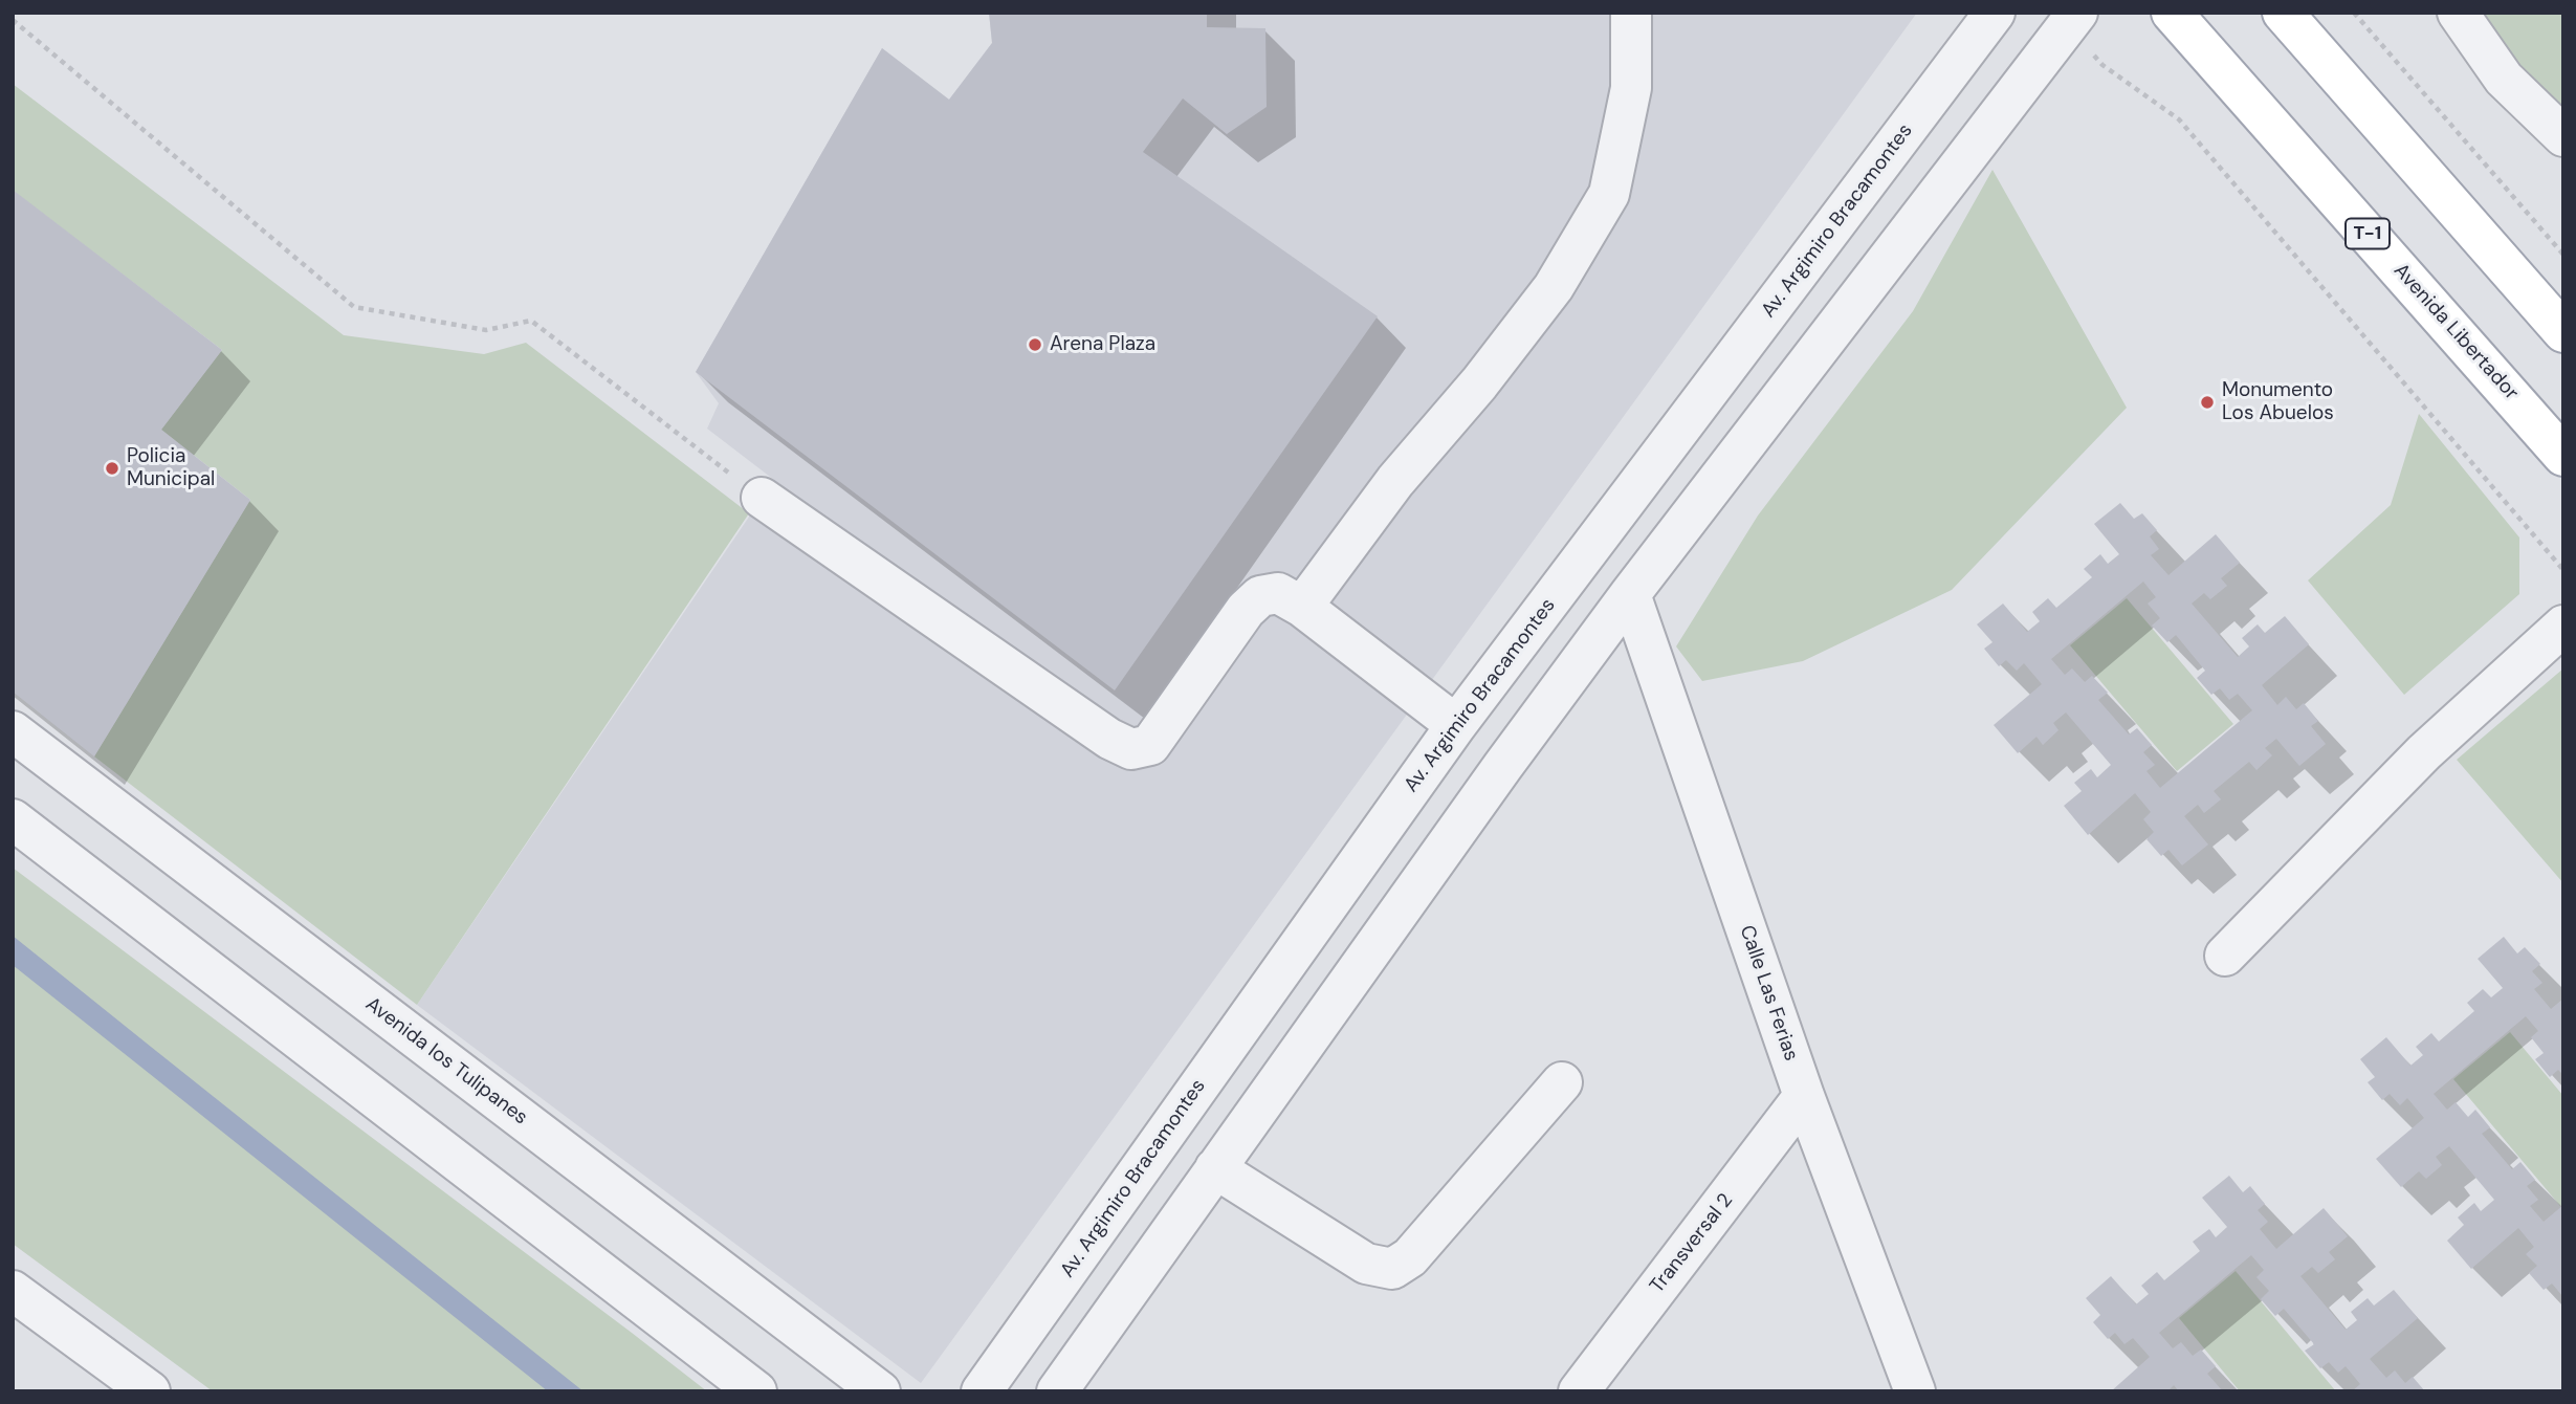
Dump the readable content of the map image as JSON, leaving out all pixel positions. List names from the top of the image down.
{
  "streets": {
    "main road": ["T-1", "Avenida Libertador"],
    "street": [
      "Av. Argimiro Bracamontes",
      "Calle Las Ferias",
      "Avenida los Tulipanes",
      "Transversal 2"
    ]
  },
  "crossings": [
    ["Calle Las Ferias", "Transversal 2"]
  ],
  "places": ["Arena Plaza", "Monumento Los Abuelos", "Policia Municipal"]
}
